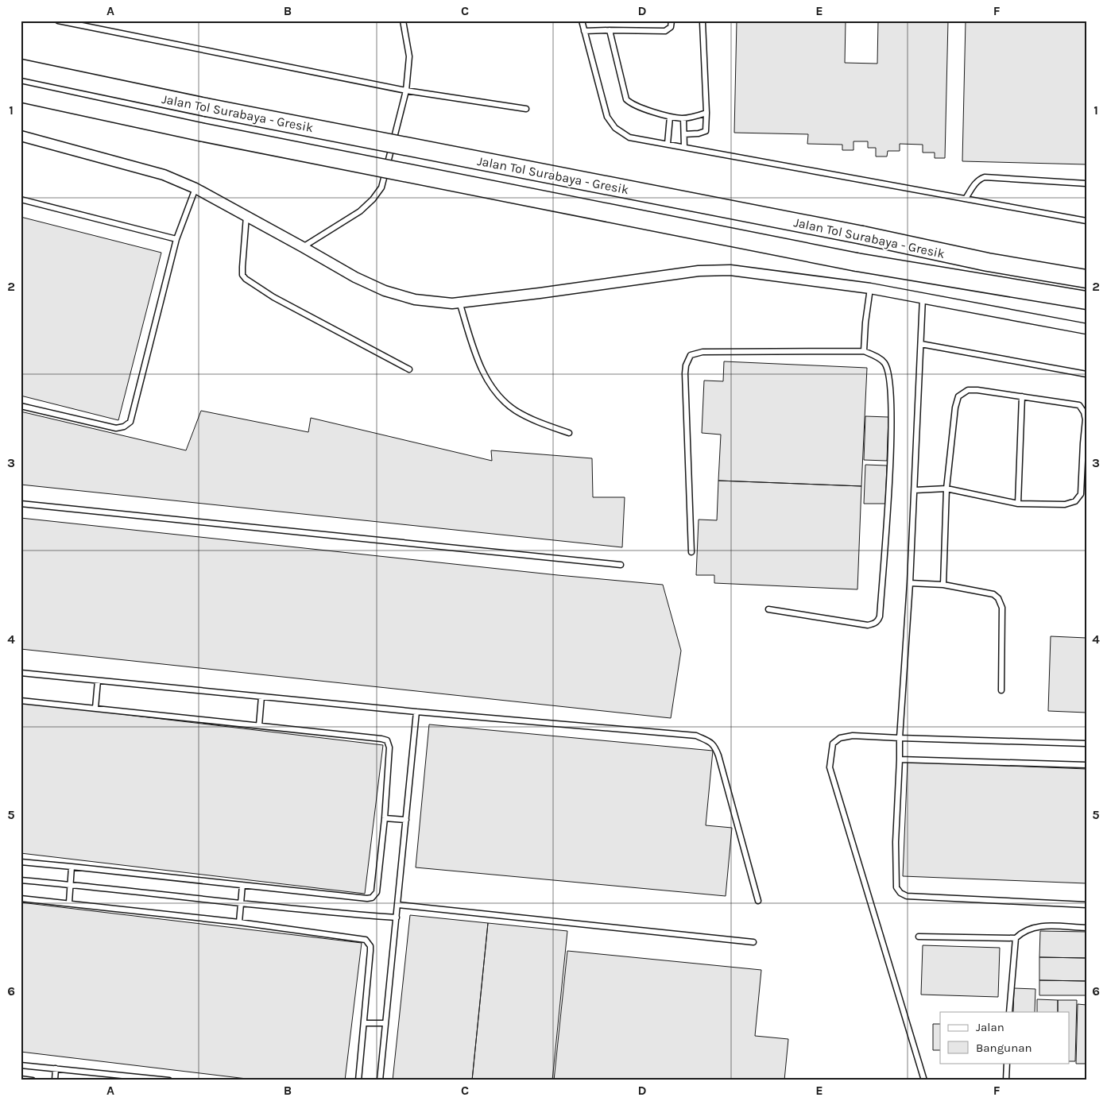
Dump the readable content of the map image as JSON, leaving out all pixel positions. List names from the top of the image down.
{
  "streets": {
    "highway": ["Jalan Tol Surabaya - Gresik"]
  },
  "legend": ["Jalan", "Bangunan"],
  "grid": {
    "columns": [
      "A",
      "B",
      "C",
      "D",
      "E",
      "F"
    ],
    "rows": [
      "1",
      "2",
      "3",
      "4",
      "5",
      "6"
    ]
  }
}
